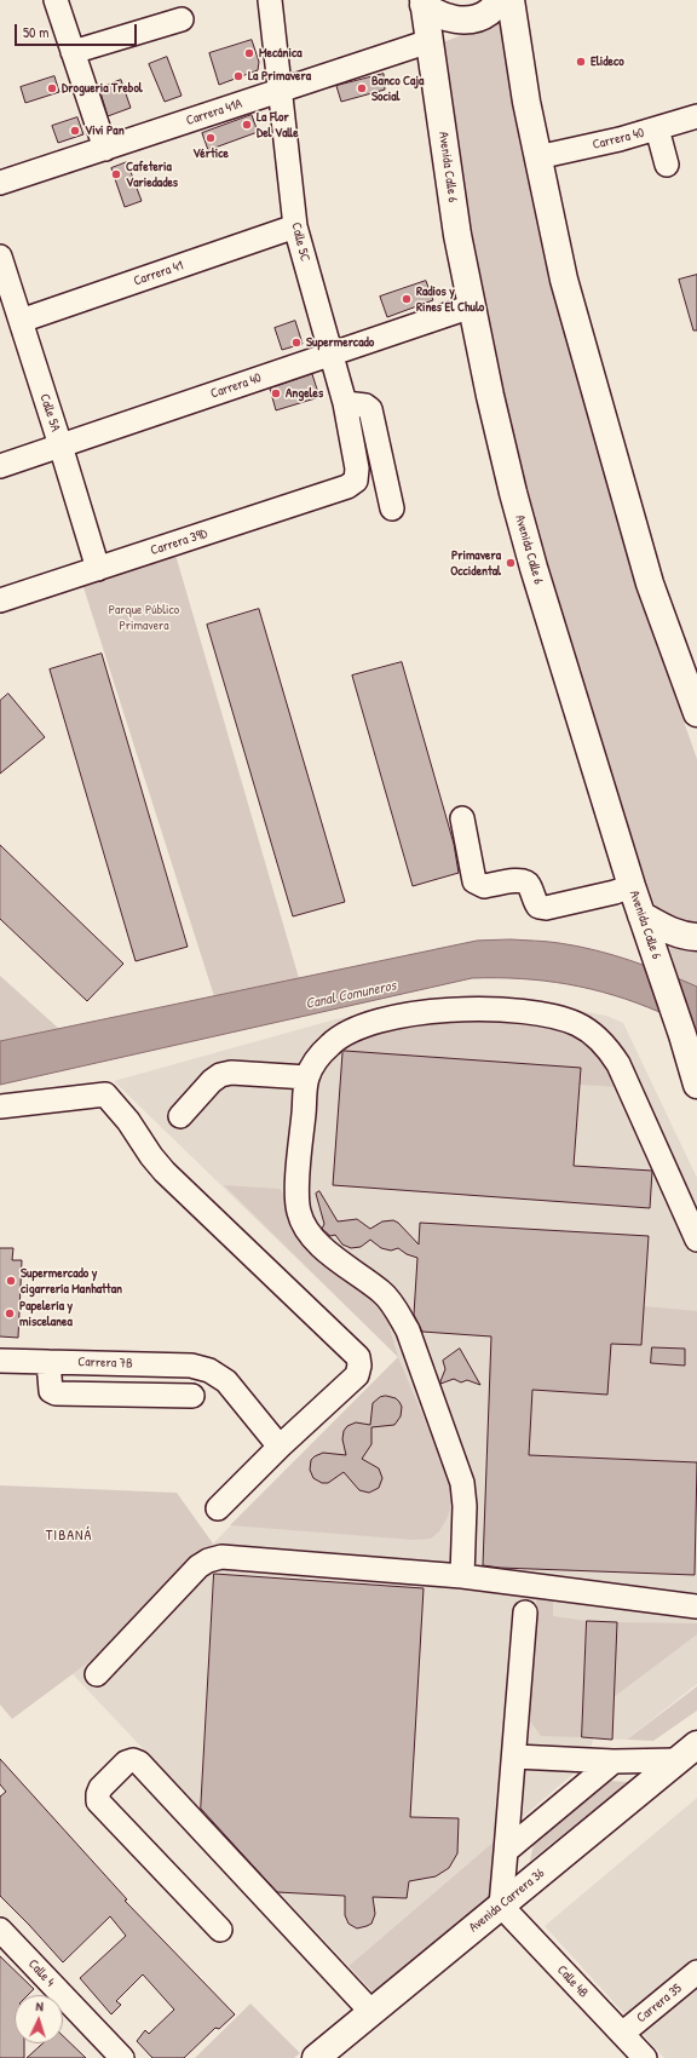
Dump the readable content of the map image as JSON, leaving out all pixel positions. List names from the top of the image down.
{
  "streets": {
    "main road": ["Avenida Calle 6", "Avenida Carrera 36"],
    "street": [
      "Carrera 41A",
      "Carrera 40",
      "Calle 5C",
      "Carrera 41",
      "Calle 5A",
      "Carrera 39D",
      "Carrera 7B",
      "Calle 4",
      "Calle 4B",
      "Carrera 35"
    ]
  },
  "crossings": [
    ["Carrera 41A", "Avenida Calle 6"],
    ["Carrera 41A", "Calle 5C"],
    ["Carrera 40", "Avenida Calle 6"],
    ["Carrera 40", "Calle 5C"],
    ["Carrera 40", "Calle 5A"],
    ["Calle 5C", "Carrera 41"],
    ["Calle 5C", "Carrera 39D"],
    ["Carrera 41", "Calle 5A"],
    ["Calle 5A", "Carrera 39D"],
    ["Avenida Carrera 36", "Calle 4B"],
    ["Calle 4B", "Carrera 35"]
  ],
  "districts": ["TIBANÁ"],
  "water": ["Canal Comuneros"],
  "parks": ["Parque Público Primavera"],
  "places": [
    "Mecánica",
    "Elideco",
    "La Primavera",
    "Drogueria Trebol",
    "Banco Caja Social",
    "La Flor Del Valle",
    "Vivi Pan",
    "Vértice",
    "Cafeteria Variedades",
    "Radios y Rines El Chulo",
    "Supermercado",
    "Angeles",
    "Primavera Occidental",
    "Supermercado y cigarrería Manhattan",
    "Papelería y miscelanea"
  ],
  "scale_bar": "50 m",
  "north": "top"
}
